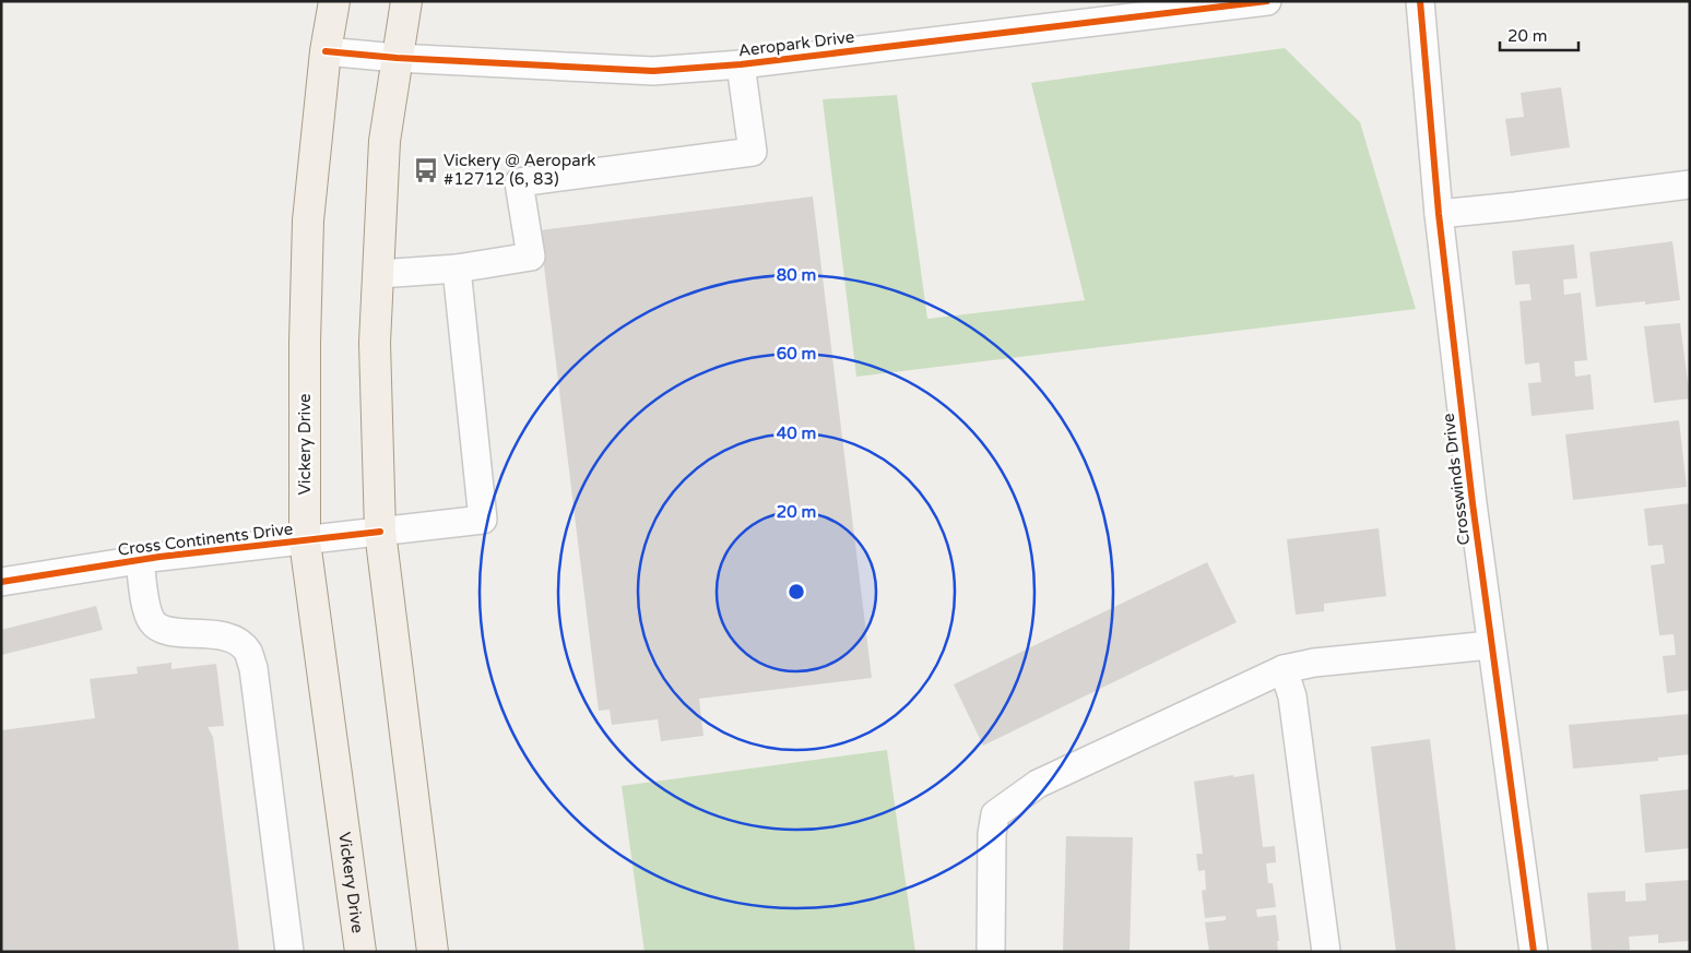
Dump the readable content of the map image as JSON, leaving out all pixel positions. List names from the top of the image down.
{
  "streets": {
    "main road": ["Vickery Drive"],
    "street": ["Aeropark Drive", "Crosswinds Drive", "Cross Continents Drive"]
  },
  "crossings": [
    ["Aeropark Drive", "Vickery Drive"],
    ["Vickery Drive", "Cross Continents Drive"]
  ],
  "places": {
    "bus stop": ["Vickery @ Aeropark #12712 (6, 83)"]
  },
  "scale_bar": "20 m",
  "rings": [
    "80 m",
    "60 m",
    "40 m",
    "20 m"
  ]
}
